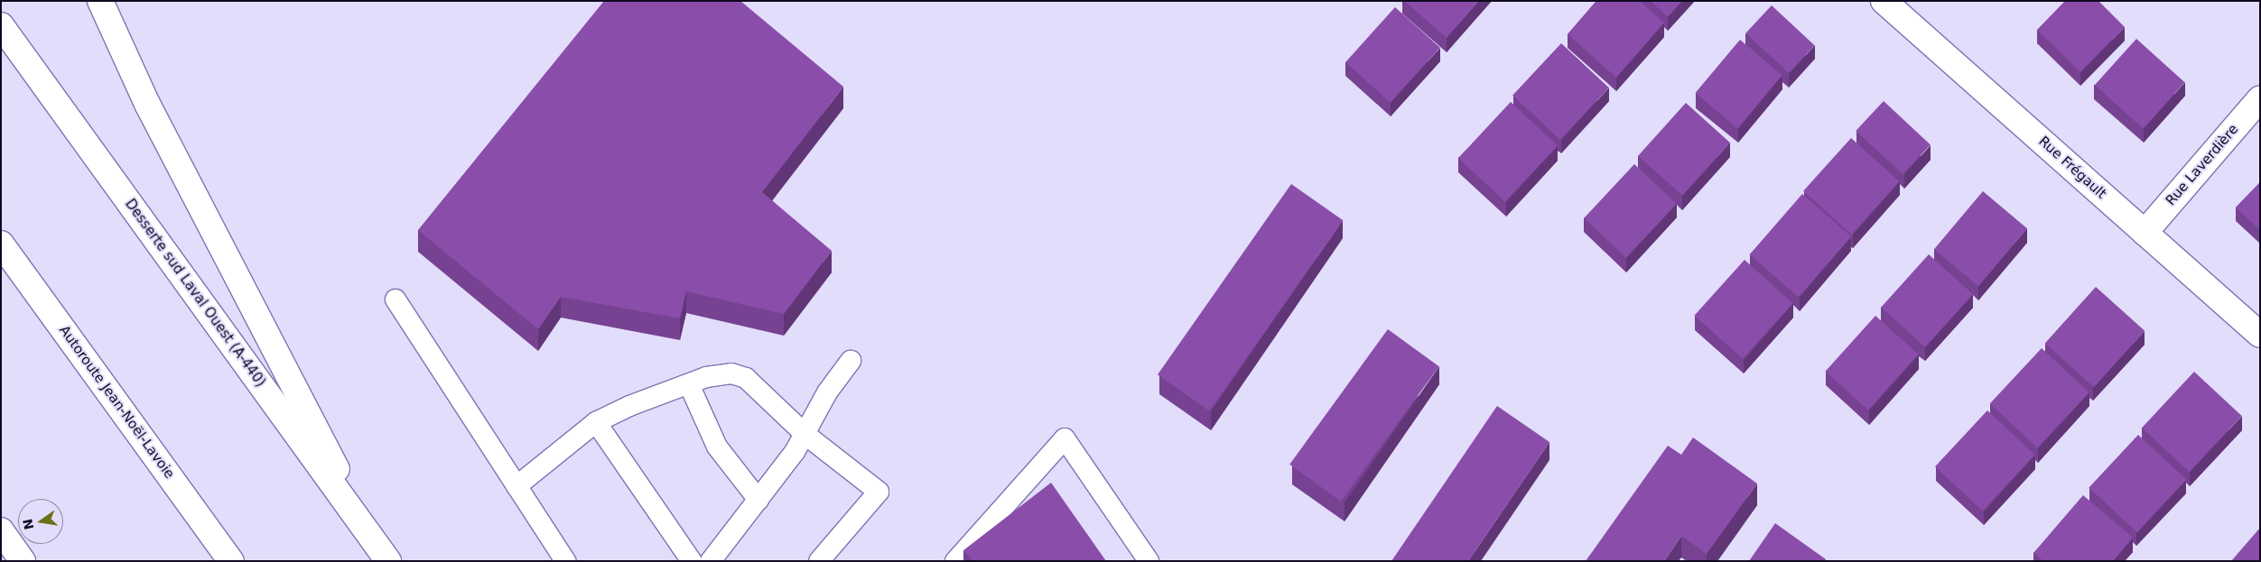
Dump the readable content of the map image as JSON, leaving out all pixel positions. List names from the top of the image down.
{
  "streets": {
    "main road": [
      "Rue Laverdière",
      "Rue Frégault",
      "Desserte sud Laval Ouest (A-440)",
      "Autoroute Jean-Noël-Lavoie"
    ]
  },
  "crossings": [
    ["Rue Laverdière", "Rue Frégault"]
  ],
  "north": "left"
}
